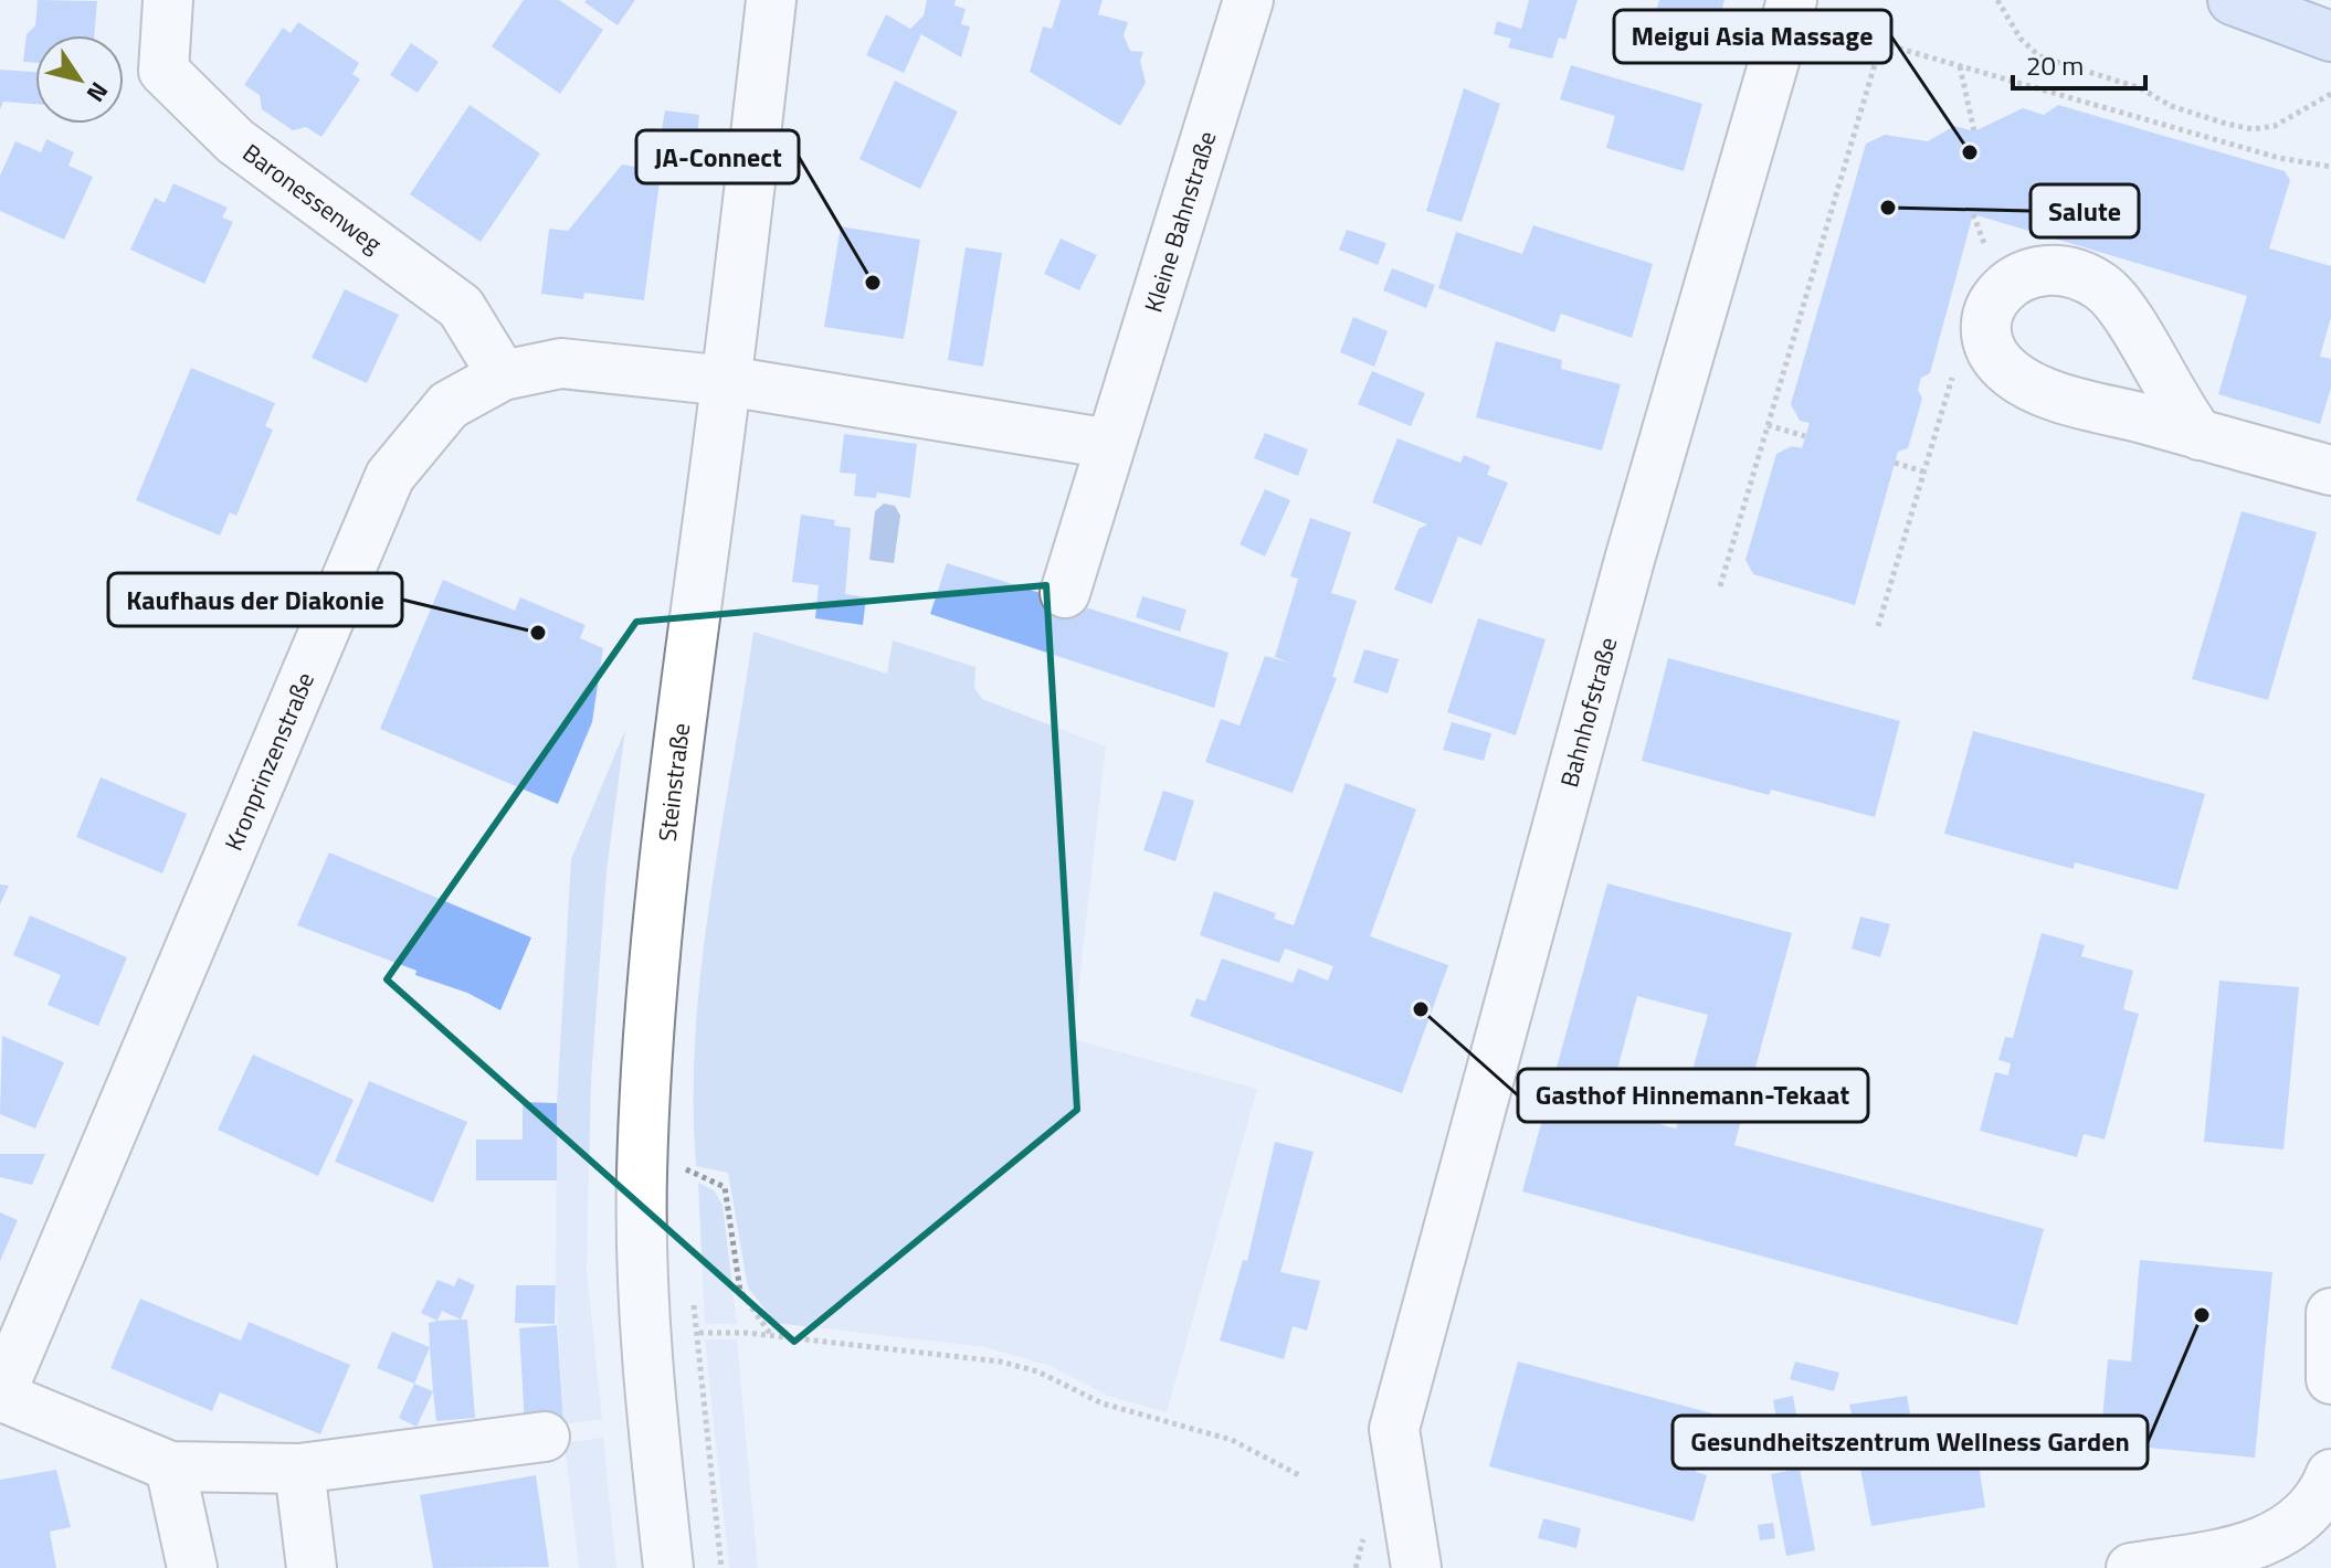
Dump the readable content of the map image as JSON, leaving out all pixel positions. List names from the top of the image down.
{
  "streets": {
    "street": [
      "Baronessenweg",
      "Kleine Bahnstraße",
      "Bahnhofstraße",
      "Kronprinzenstraße",
      "Steinstraße"
    ]
  },
  "crossings": [
    ["Baronessenweg", "Kronprinzenstraße"],
    ["Kronprinzenstraße", "Steinstraße"]
  ],
  "places": [
    "Meigui Asia Massage",
    "Salute",
    "JA-Connect",
    "Kaufhaus der Diakonie",
    "Gasthof Hinnemann-Tekaat",
    "Gesundheitszentrum Wellness Garden"
  ],
  "scale_bar": "20 m",
  "north": "bottom right"
}
